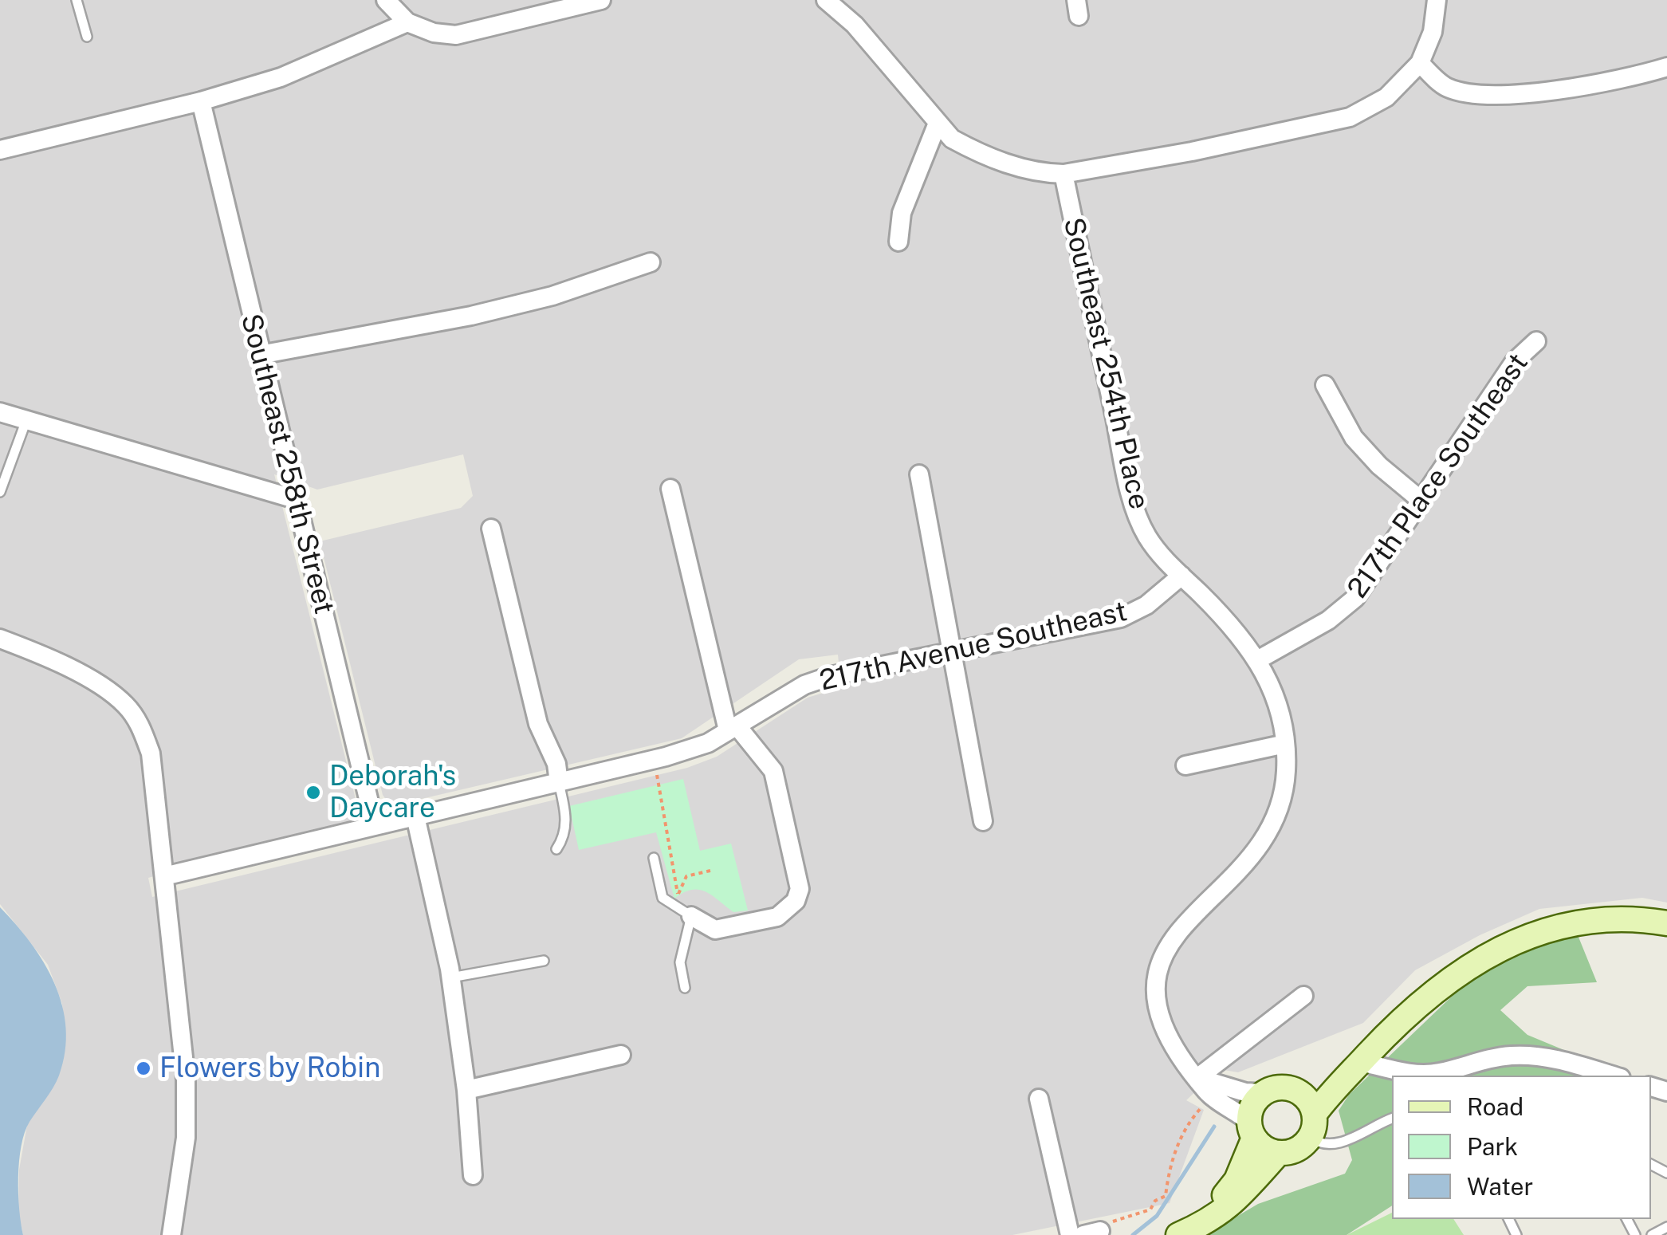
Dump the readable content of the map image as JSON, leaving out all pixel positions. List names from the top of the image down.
{
  "streets": {
    "street": [
      "Southeast 254th Place",
      "Southeast 258th Street",
      "217th Place Southeast",
      "217th Avenue Southeast"
    ]
  },
  "crossings": [
    ["Southeast 254th Place", "217th Place Southeast"],
    ["Southeast 254th Place", "217th Avenue Southeast"],
    ["Southeast 258th Street", "217th Avenue Southeast"]
  ],
  "places": ["Deborah's Daycare", "Flowers by Robin"],
  "legend": ["Road", "Park", "Water"]
}
